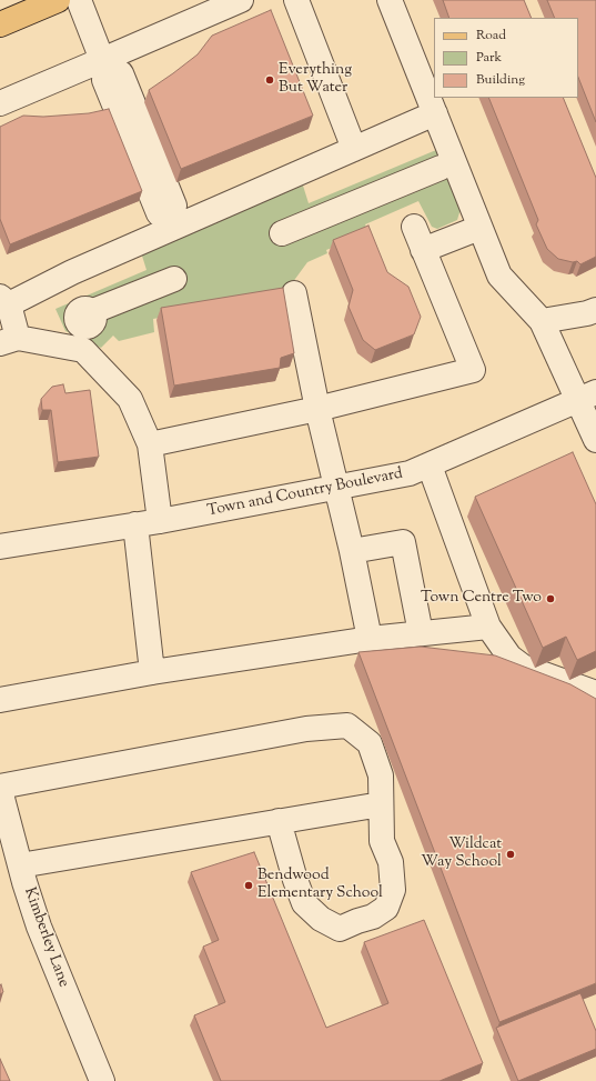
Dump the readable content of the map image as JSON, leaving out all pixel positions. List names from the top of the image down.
{
  "streets": {
    "street": ["Town and Country Boulevard", "Kimberley Lane"]
  },
  "places": [
    "Everything But Water",
    "Town Centre Two",
    "Wildcat Way School",
    "Bendwood Elementary School"
  ],
  "legend": ["Road", "Park", "Building"]
}
